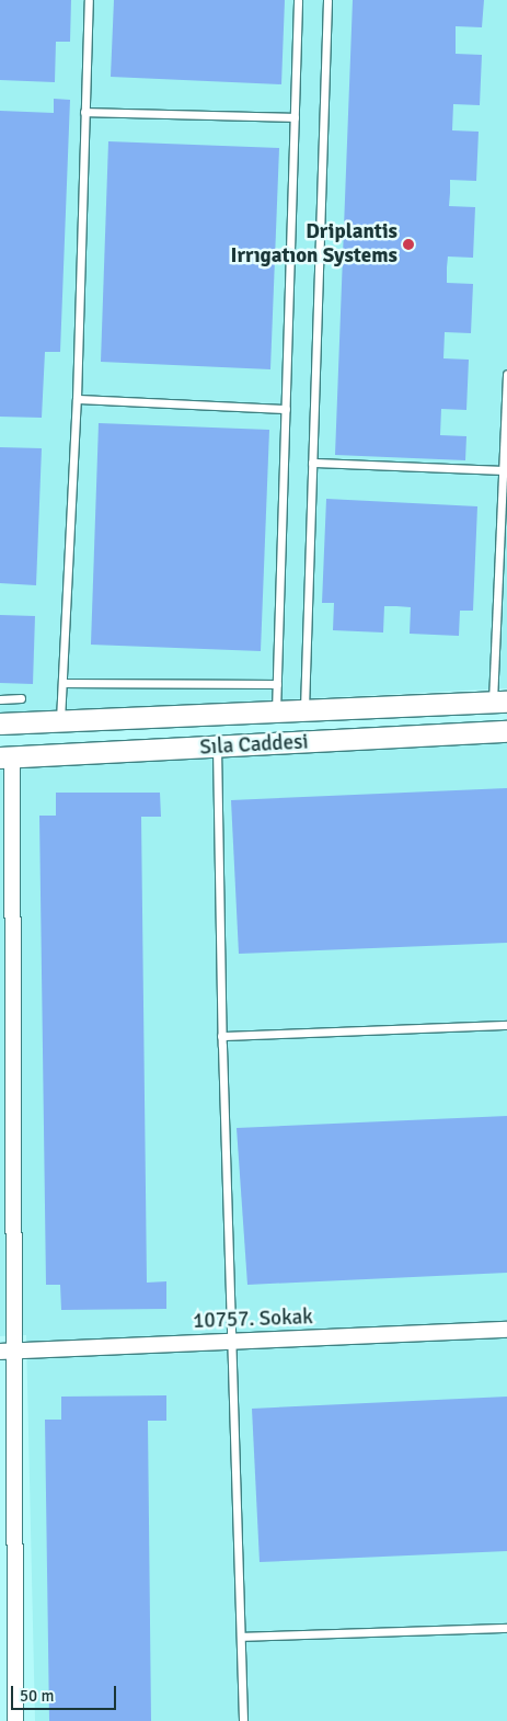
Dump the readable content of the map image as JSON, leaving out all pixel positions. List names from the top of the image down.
{
  "streets": {
    "street": ["Sıla Caddesi", "10757. Sokak"]
  },
  "places": ["Driplantis Irrıgatıon Systems"],
  "scale_bar": "50 m"
}
